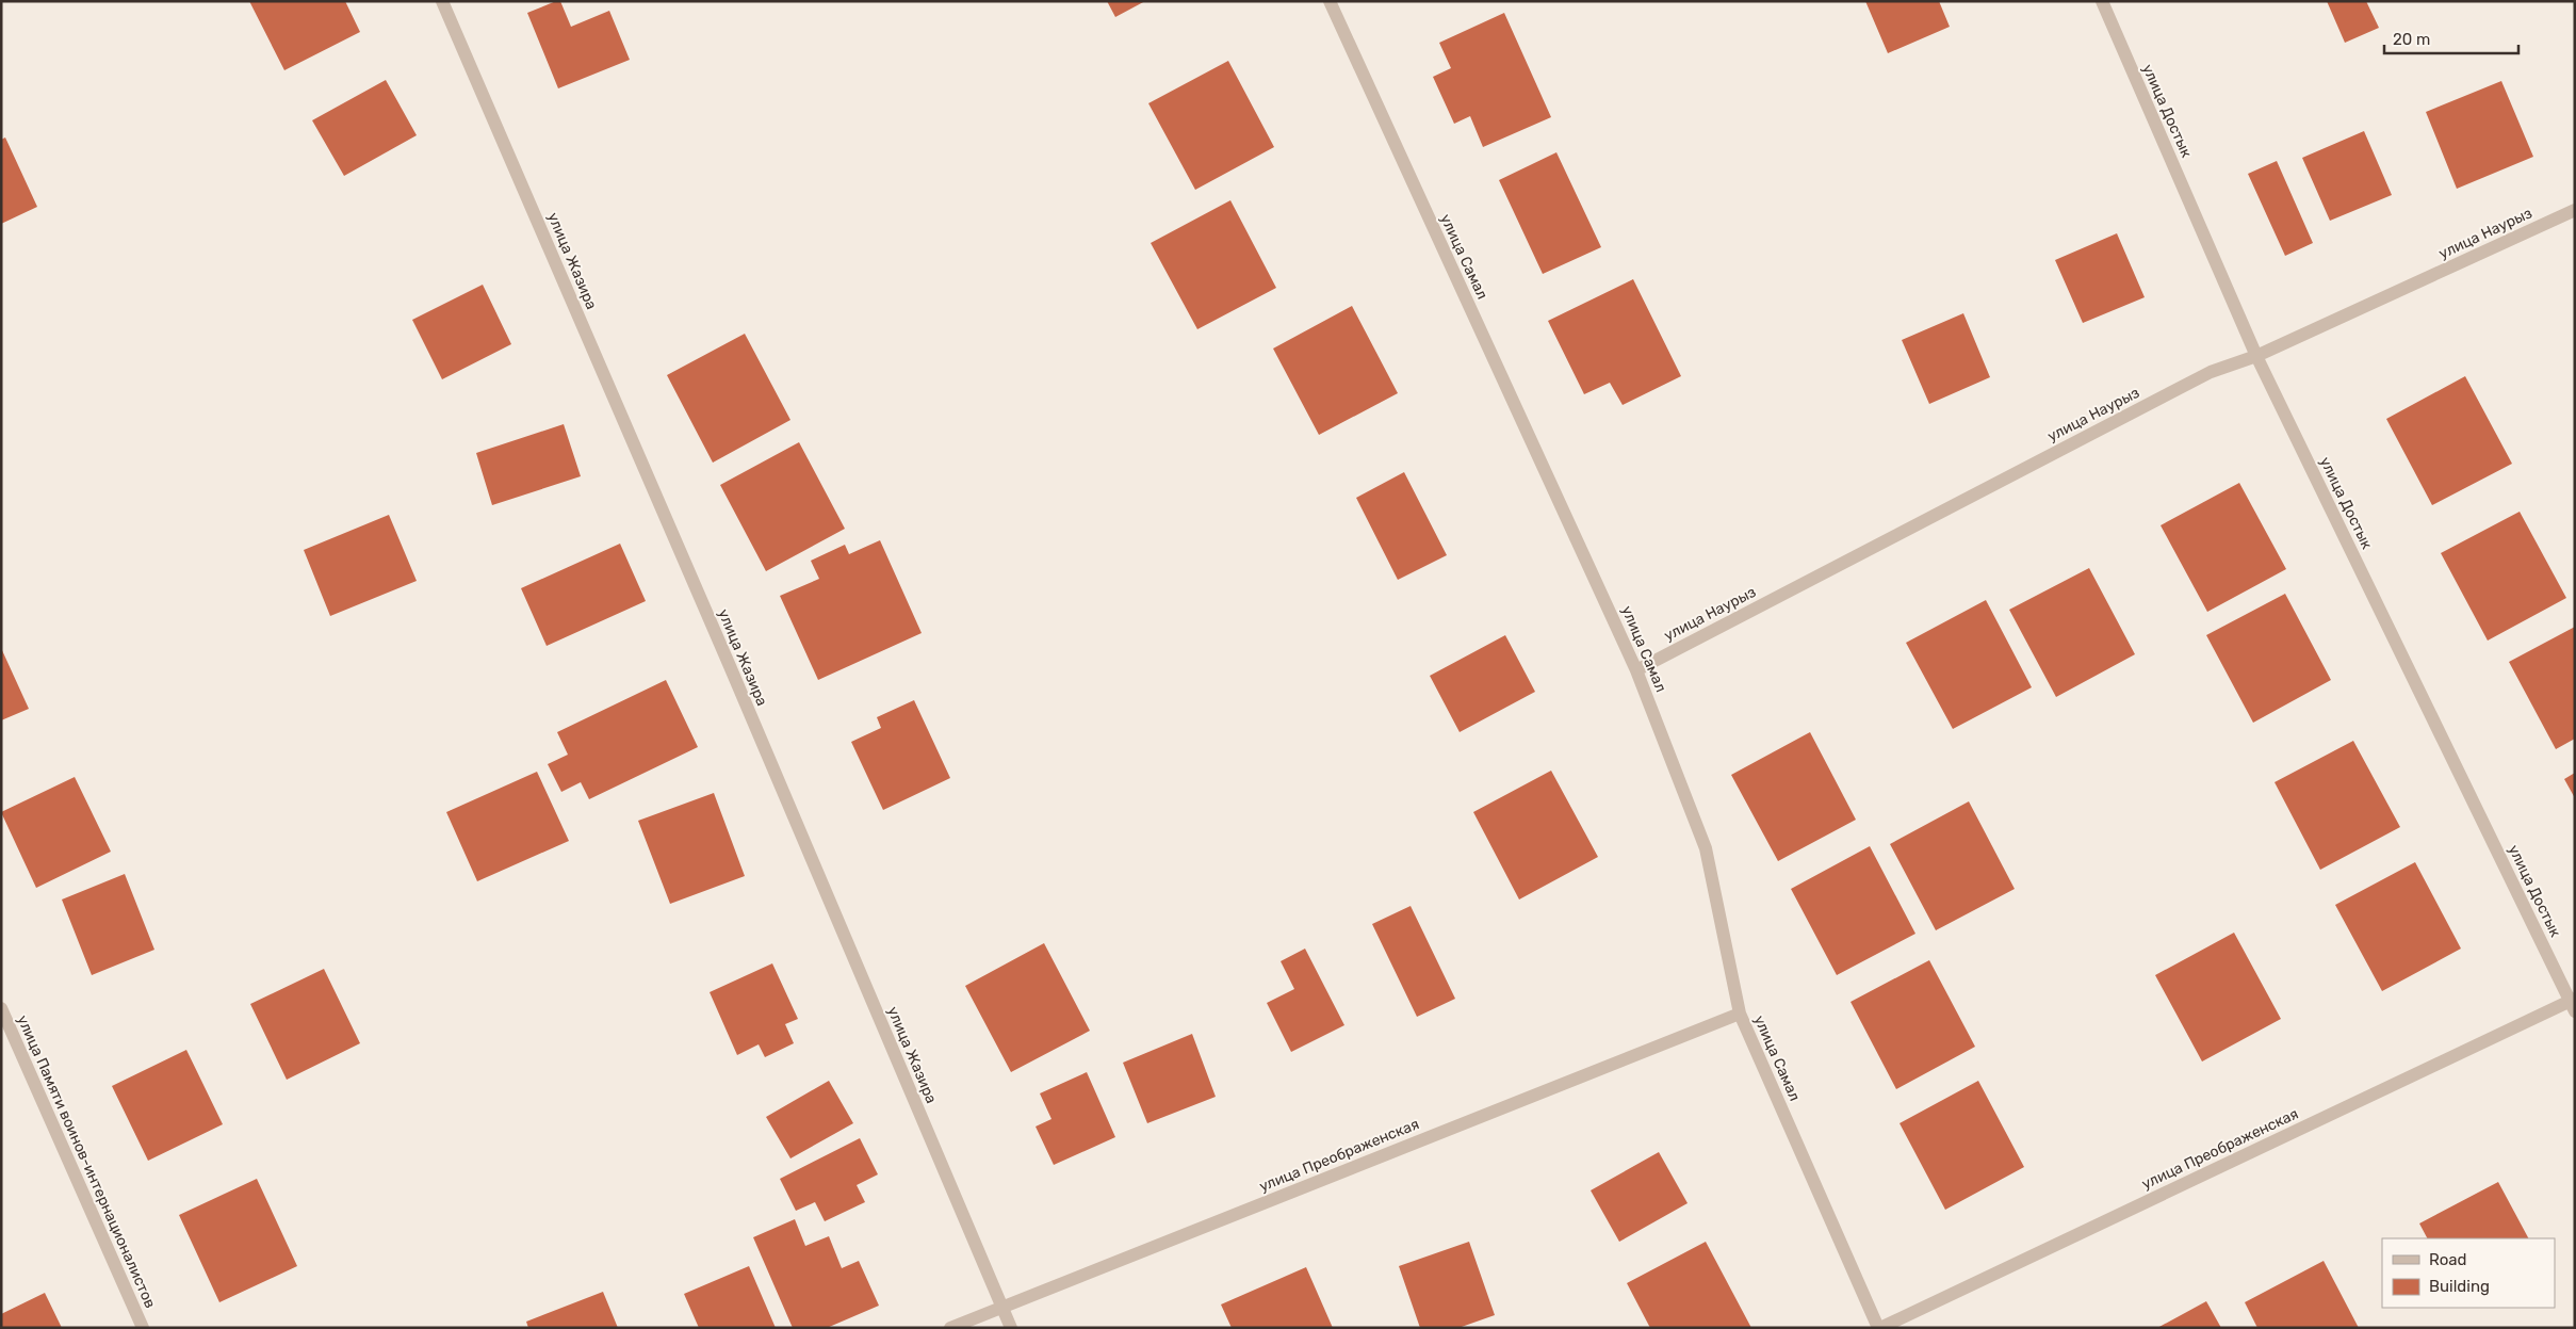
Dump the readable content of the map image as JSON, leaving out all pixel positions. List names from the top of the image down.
{
  "streets": {
    "street": [
      "улица Достык",
      "улица Наурыз",
      "улица Самал",
      "улица Жазира",
      "улица Преображенская",
      "улица Памяти воинов-интернационалистов"
    ]
  },
  "crossings": [
    ["улица Достык", "улица Наурыз"],
    ["улица Достык", "улица Преображенская"],
    ["улица Наурыз", "улица Самал"],
    ["улица Самал", "улица Преображенская"],
    ["улица Жазира", "улица Преображенская"]
  ],
  "legend": ["Road", "Building"],
  "scale_bar": "20 m"
}
